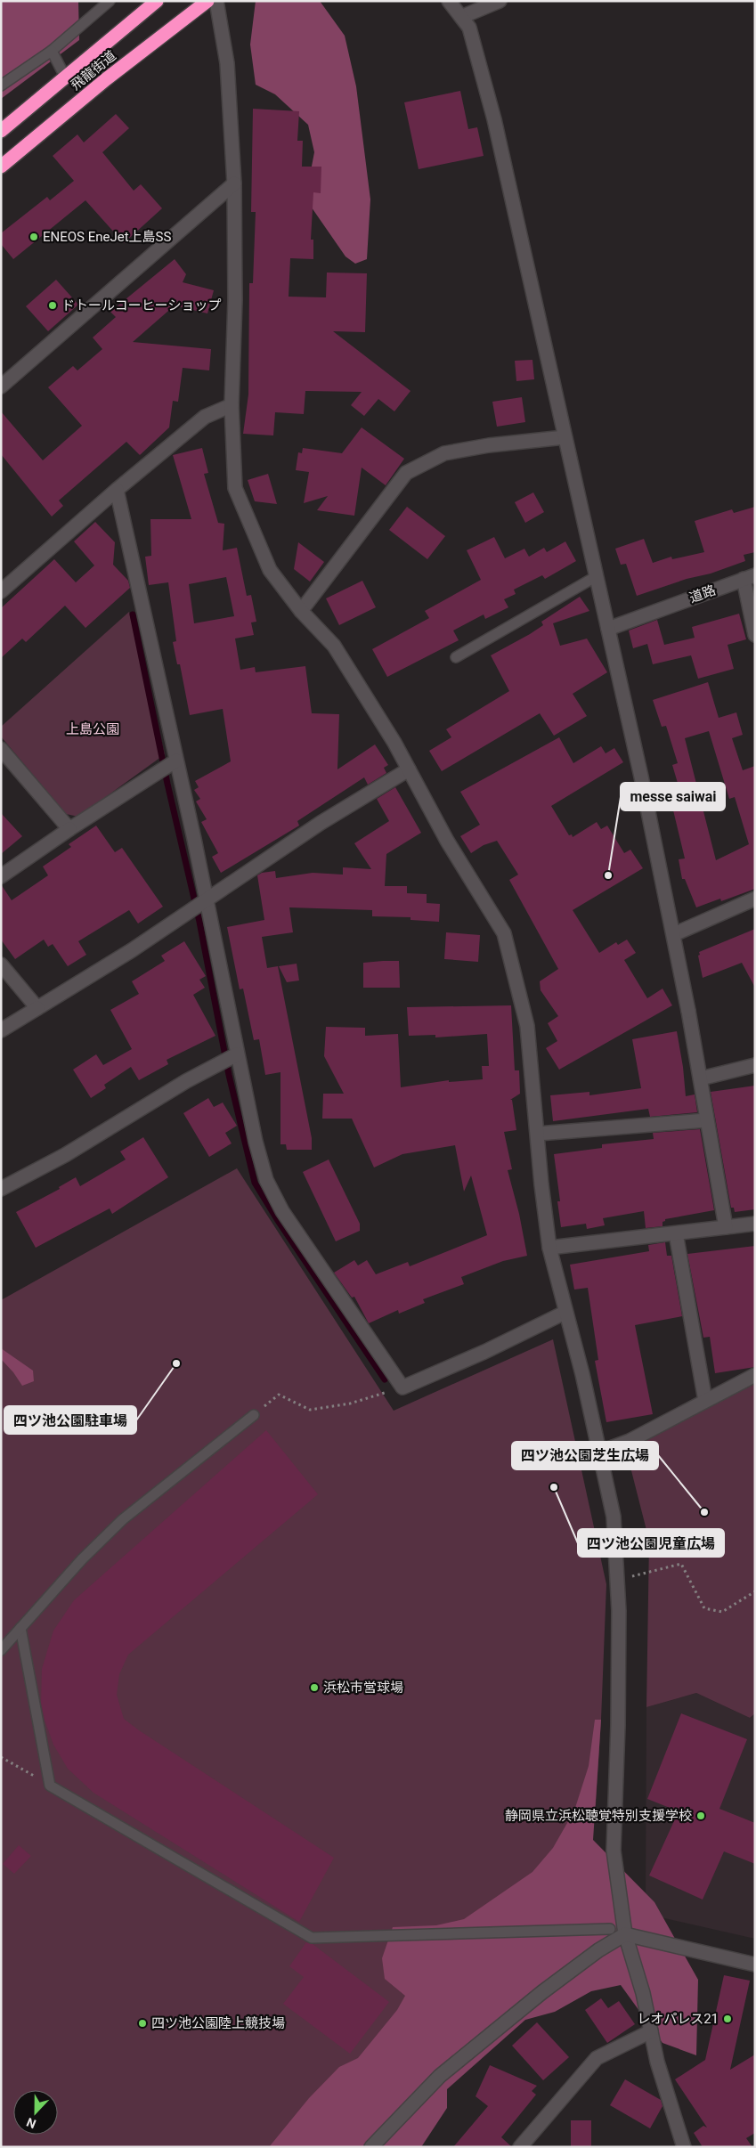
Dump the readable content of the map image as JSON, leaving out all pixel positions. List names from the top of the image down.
{
  "streets": {
    "highway": ["飛龍街道"],
    "street": ["道路"]
  },
  "parks": ["上島公園"],
  "places": [
    "ENEOS EneJet上島SS",
    "ドトールコーヒーショップ",
    "messe saiwai",
    "四ツ池公園駐車場",
    "四ツ池公園児童広場",
    "四ツ池公園芝生広場",
    "浜松市営球場",
    "静岡県立浜松聴覚特別支援学校",
    "レオパレス21",
    "四ツ池公園陸上競技場"
  ],
  "north": "bottom"
}
